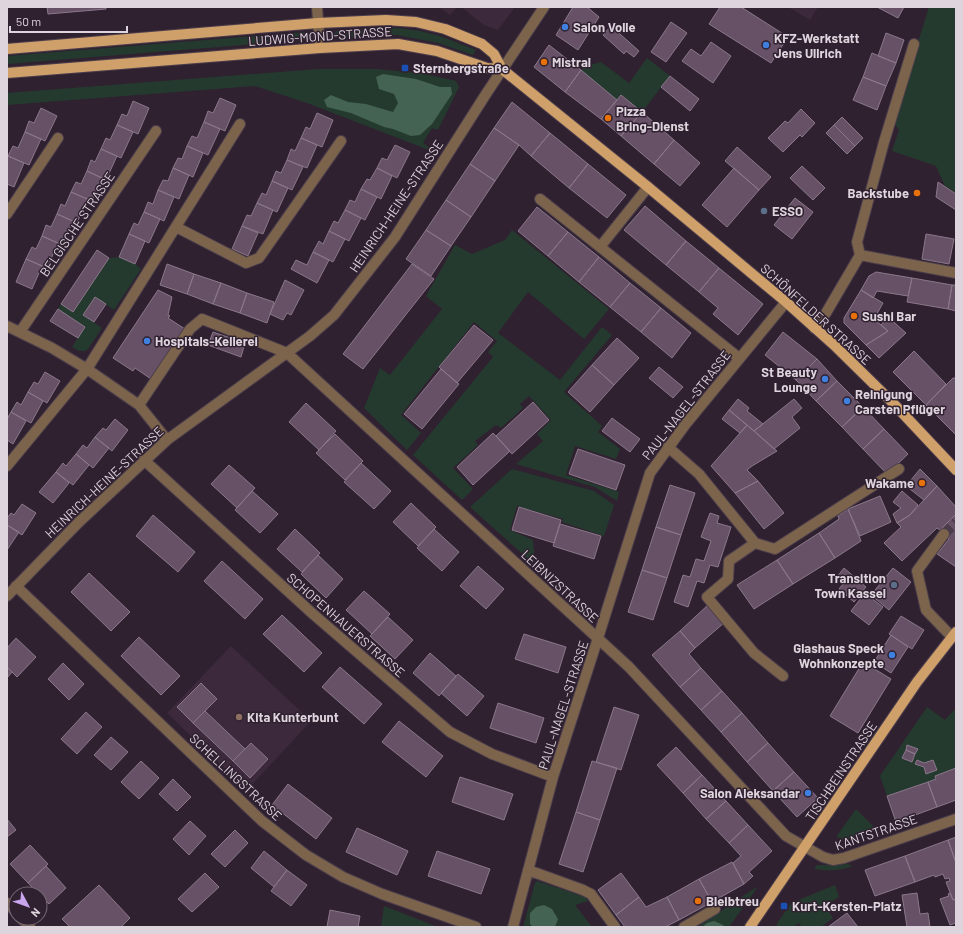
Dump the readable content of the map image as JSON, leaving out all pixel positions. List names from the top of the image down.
{
  "streets": {
    "main road": ["LUDWIG-MOND-STRASSE", "SCHÖNFELDER STRASSE", "TISCHBEINSTRASSE"],
    "street": [
      "HEINRICH-HEINE-STRASSE",
      "BELGISCHE STRASSE",
      "PAUL-NAGEL-STRASSE",
      "LEIBNIZSTRASSE",
      "SCHOPENHAUERSTRASSE",
      "SCHELLINGSTRASSE",
      "KANTSTRASSE"
    ]
  },
  "crossings": [
    ["LUDWIG-MOND-STRASSE", "HEINRICH-HEINE-STRASSE"],
    ["LUDWIG-MOND-STRASSE", "SCHÖNFELDER STRASSE"],
    ["HEINRICH-HEINE-STRASSE", "SCHÖNFELDER STRASSE"],
    ["HEINRICH-HEINE-STRASSE", "LEIBNIZSTRASSE"],
    ["HEINRICH-HEINE-STRASSE", "SCHOPENHAUERSTRASSE"],
    ["HEINRICH-HEINE-STRASSE", "SCHELLINGSTRASSE"],
    ["SCHÖNFELDER STRASSE", "PAUL-NAGEL-STRASSE"],
    ["PAUL-NAGEL-STRASSE", "LEIBNIZSTRASSE"],
    ["PAUL-NAGEL-STRASSE", "SCHOPENHAUERSTRASSE"],
    ["LEIBNIZSTRASSE", "TISCHBEINSTRASSE"],
    ["LEIBNIZSTRASSE", "KANTSTRASSE"],
    ["TISCHBEINSTRASSE", "KANTSTRASSE"]
  ],
  "places": {
    "other": [
      "Salon Volle",
      "KFZ-Werkstatt Jens Ullrich",
      "Mistral",
      "Pizza Bring-Dienst",
      "Backstube",
      "ESSO",
      "Sushi Bar",
      "Hospitals-Kellerei",
      "St Beauty Lounge",
      "Reinigung Carsten Pflüger",
      "Wakame",
      "Transition Town Kassel",
      "Glashaus Speck Wohnkonzepte",
      "Kita Kunterbunt",
      "Salon Aleksandar",
      "Bleibtreu"
    ],
    "transit": ["Sternbergstraße", "Kurt-Kersten-Platz"]
  },
  "scale_bar": "50 m",
  "north": "bottom right"
}
